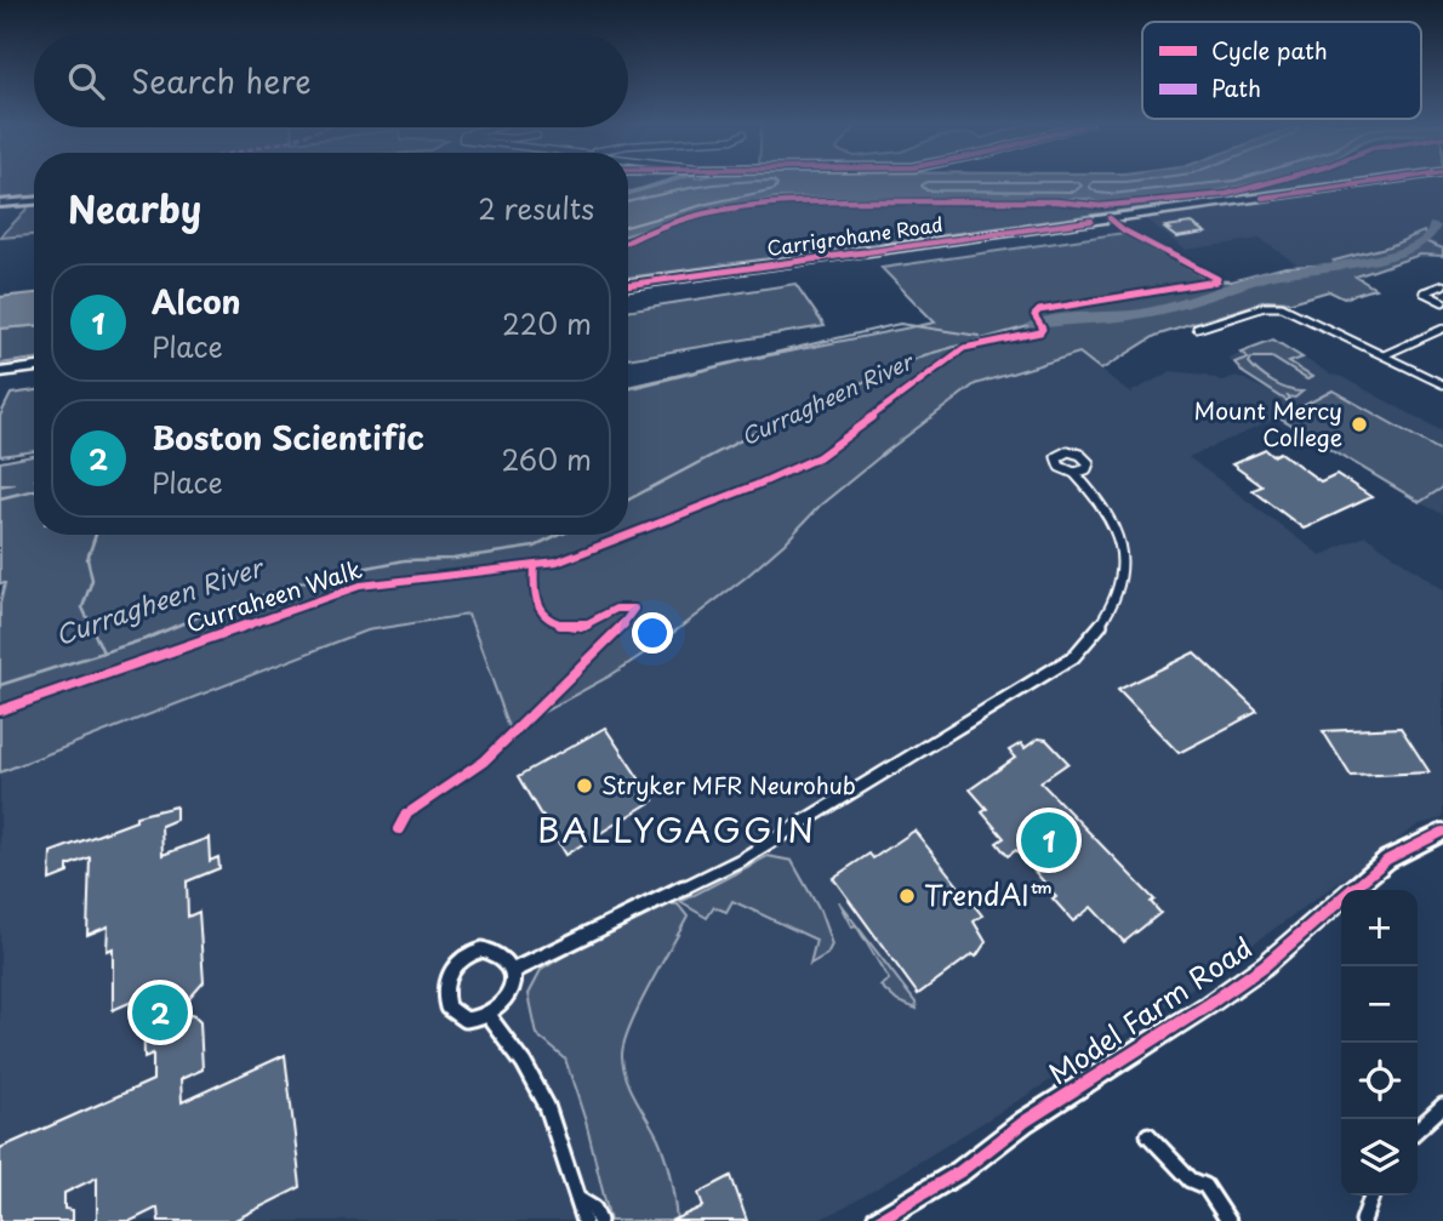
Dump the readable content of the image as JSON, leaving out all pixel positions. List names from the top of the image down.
{
  "streets": {
    "highway": ["Carrigrohane Road"],
    "street": ["Model Farm Road"],
    "cycle path": ["Curraheen Walk"]
  },
  "districts": ["BALLYGAGGIN"],
  "water": ["Curragheen River"],
  "places": ["Mount Mercy College", "Stryker MFR Neurohub", "TrendAI™"],
  "legend": ["Cycle path", "Path"],
  "page": {
    "search": "Search here",
    "heading": ["Nearby", "2 results"],
    "list": [
      {
        "mark": "1",
        "name": "Alcon",
        "note": "Place",
        "value": "220 m"
      },
      {
        "mark": "2",
        "name": "Boston Scientific",
        "note": "Place",
        "value": "260 m"
      }
    ],
    "pins": ["1", "2"],
    "map_buttons": ["+", "−"]
  }
}
